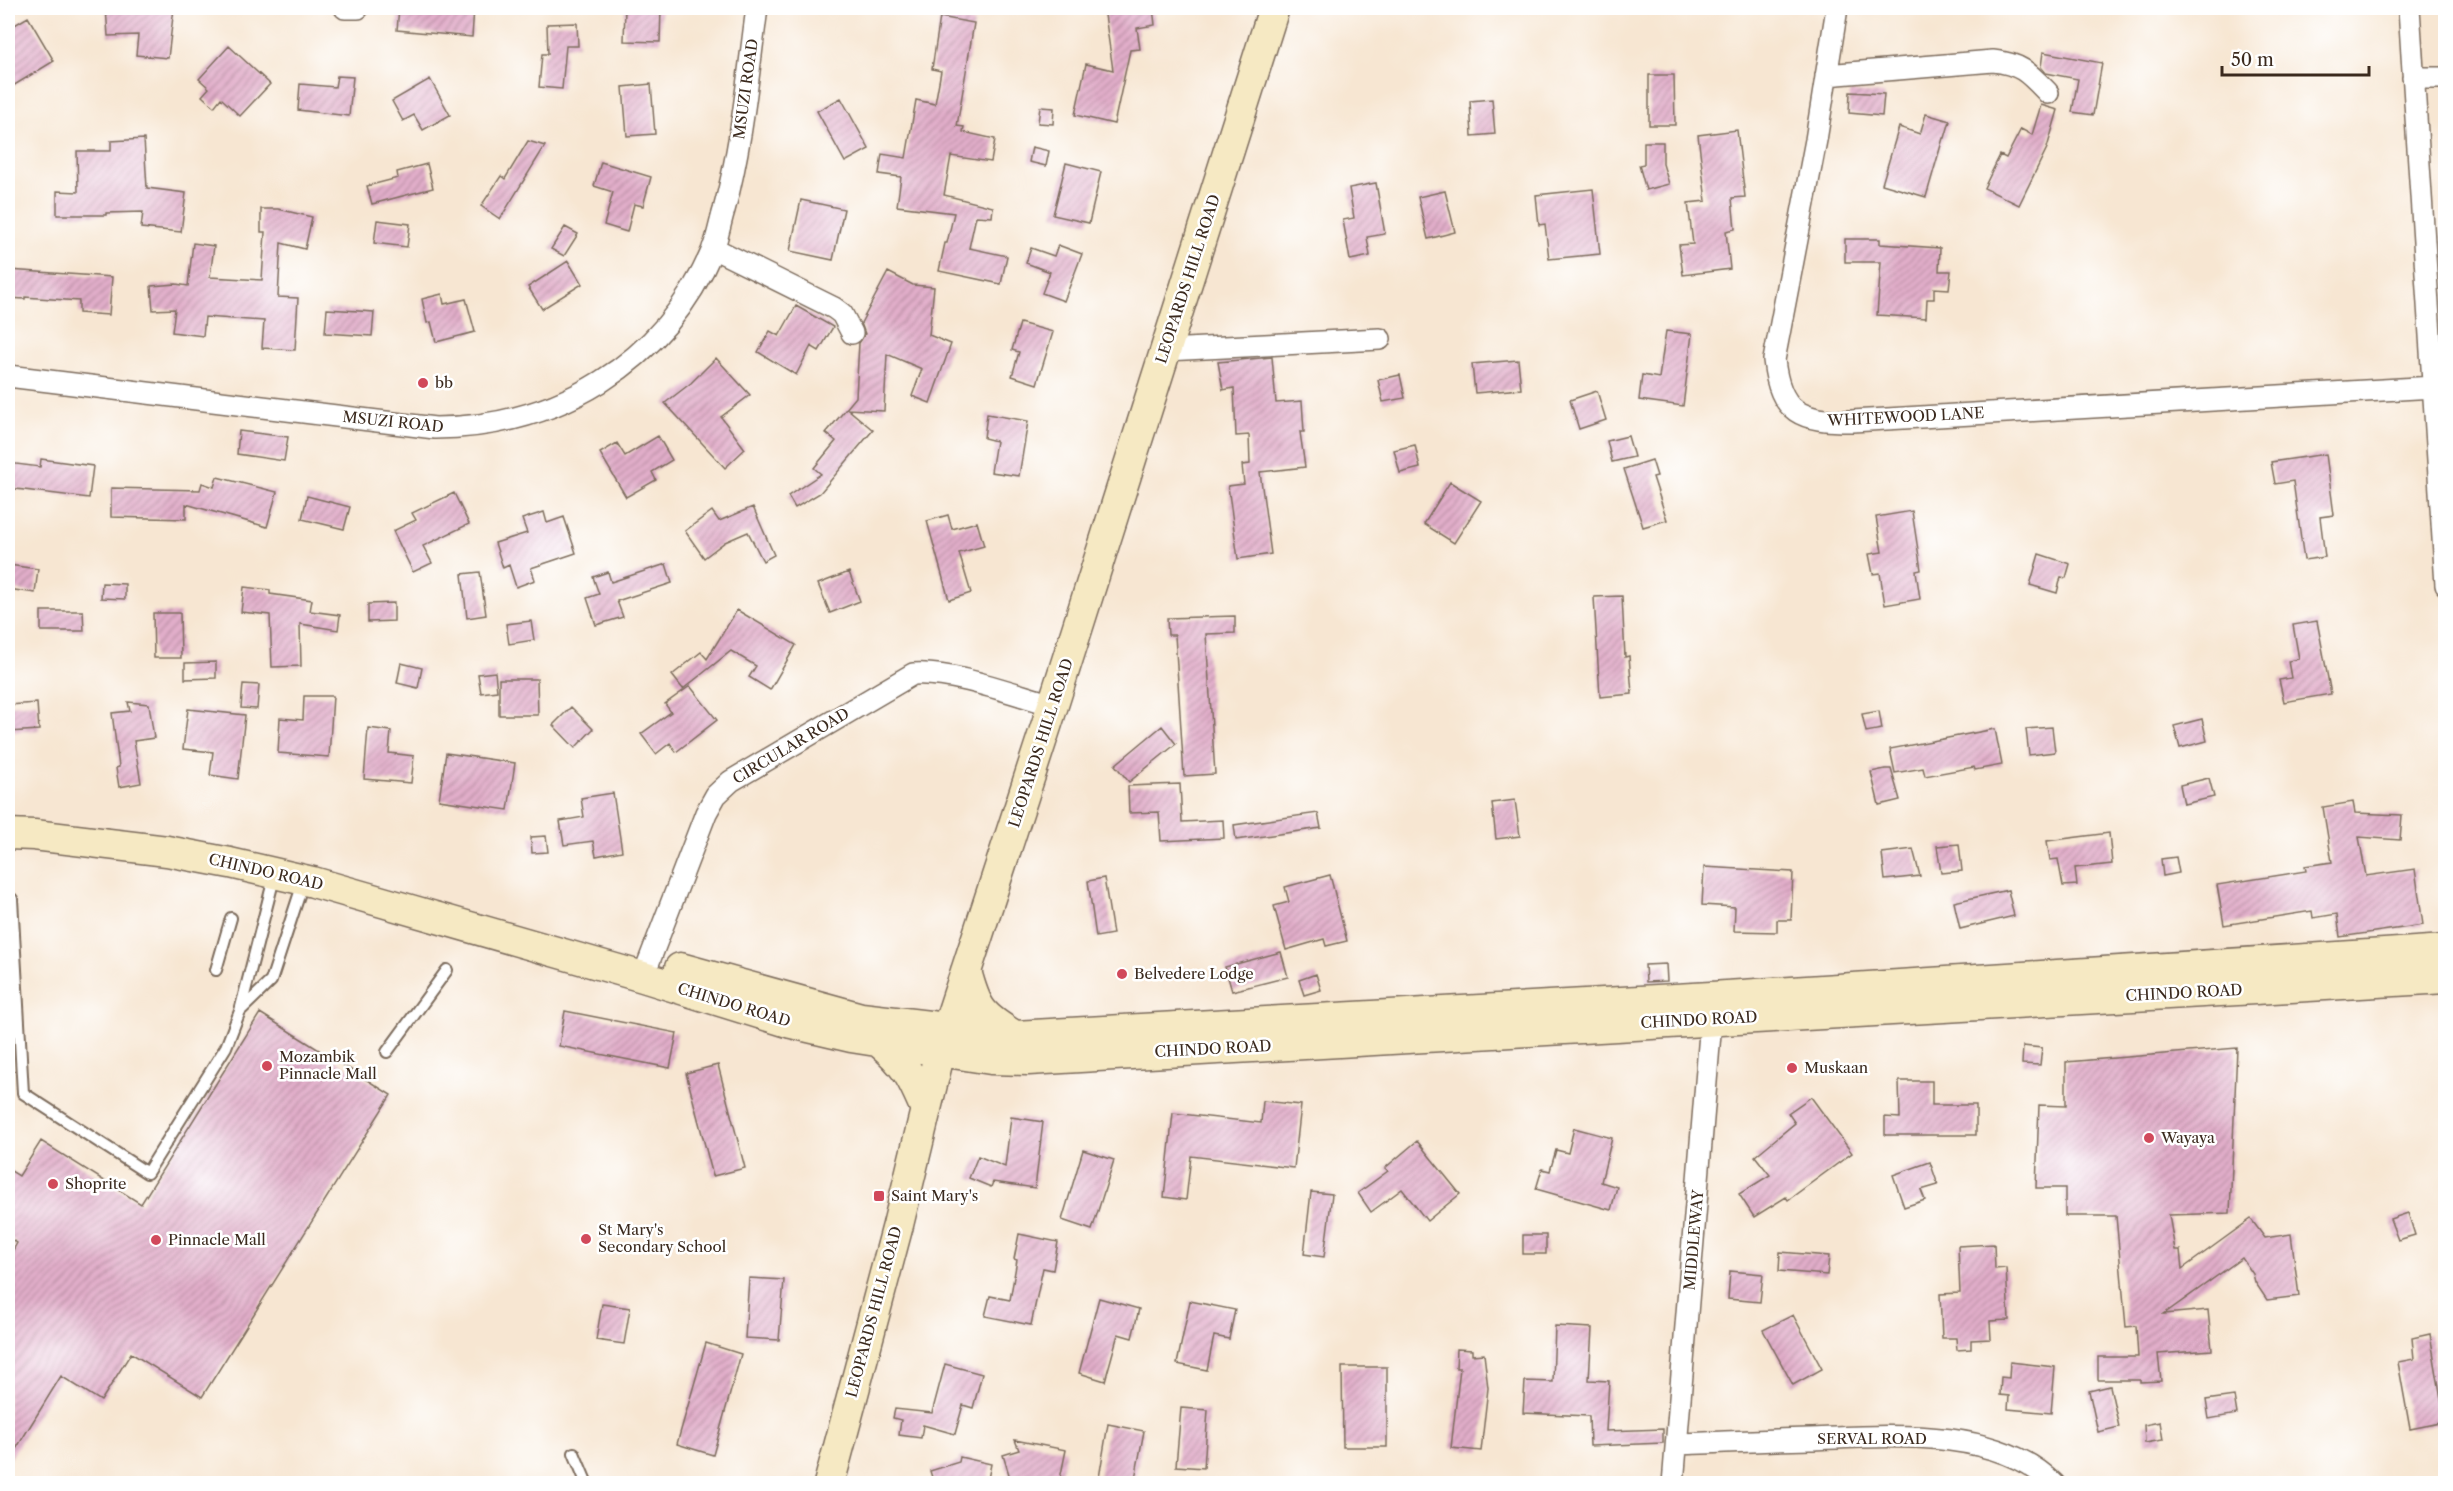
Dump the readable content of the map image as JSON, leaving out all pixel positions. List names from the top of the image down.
{
  "streets": {
    "main road": ["LEOPARDS HILL ROAD", "CHINDO ROAD"],
    "street": [
      "MSUZI ROAD",
      "WHITEWOOD LANE",
      "CIRCULAR ROAD",
      "MIDDLEWAY",
      "SERVAL ROAD"
    ]
  },
  "crossings": [
    ["LEOPARDS HILL ROAD", "CIRCULAR ROAD"],
    ["LEOPARDS HILL ROAD", "CHINDO ROAD"],
    ["CIRCULAR ROAD", "CHINDO ROAD"],
    ["CHINDO ROAD", "MIDDLEWAY"],
    ["MIDDLEWAY", "SERVAL ROAD"]
  ],
  "places": {
    "other": [
      "bb",
      "Belvedere Lodge",
      "Mozambik Pinnacle Mall",
      "Muskaan",
      "Wayaya",
      "Shoprite",
      "St Mary's Secondary School",
      "Pinnacle Mall"
    ],
    "transit": ["Saint Mary's"]
  },
  "scale_bar": "50 m"
}
